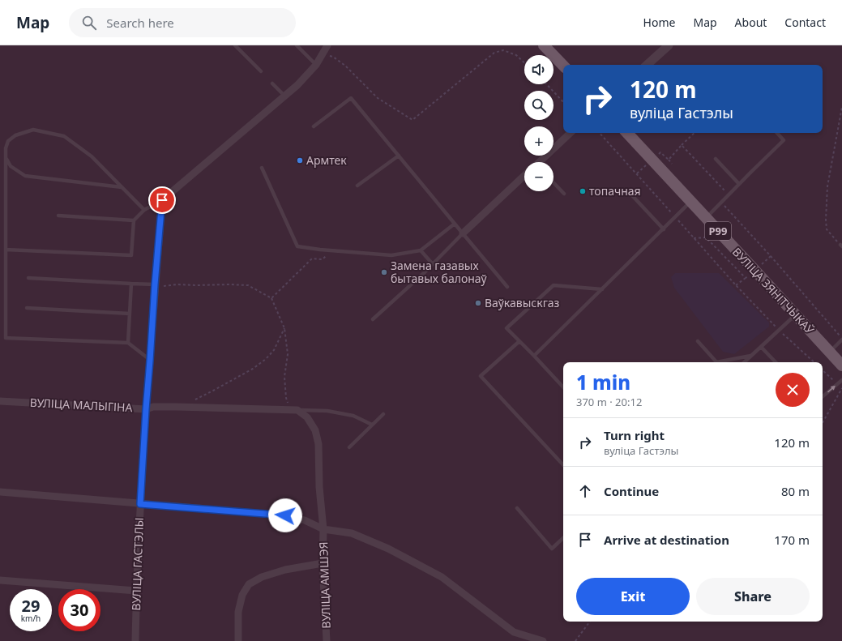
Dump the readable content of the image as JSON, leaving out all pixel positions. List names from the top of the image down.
{
  "streets": {
    "main road": ["Р99", "ВУЛІЦА ЗЯНІТЧЫКАЎ"],
    "street": ["ВУЛІЦА МАЛЫГІНА", "ВУЛІЦА ГАСТЭЛЫ", "ВУЛІЦА АМШЭЯ"]
  },
  "crossings": [
    ["ВУЛІЦА МАЛЫГІНА", "ВУЛІЦА ГАСТЭЛЫ"],
    ["ВУЛІЦА МАЛЫГІНА", "ВУЛІЦА АМШЭЯ"]
  ],
  "places": [
    "Армтек",
    "топачная",
    "Замена газавых бытавых балонаў",
    "Ваўкавыскгаз"
  ],
  "page": {
    "header": "Map",
    "search": "Search here",
    "nav": [
      "Home",
      "Map",
      "About",
      "Contact"
    ],
    "map_buttons": ["+", "−"],
    "turn": ["120 m", "вуліца Гастэлы"],
    "heading": ["1 min", "370 m · 20:12"],
    "list": [
      {
        "name": "Turn right",
        "note": "вуліца Гастэлы",
        "value": "120 m"
      },
      {
        "name": "Continue",
        "value": "80 m"
      },
      {
        "name": "Arrive at destination",
        "value": "170 m"
      }
    ],
    "buttons": ["Exit", "Share"],
    "speed": "29 km/h",
    "limit": "30"
  }
}
